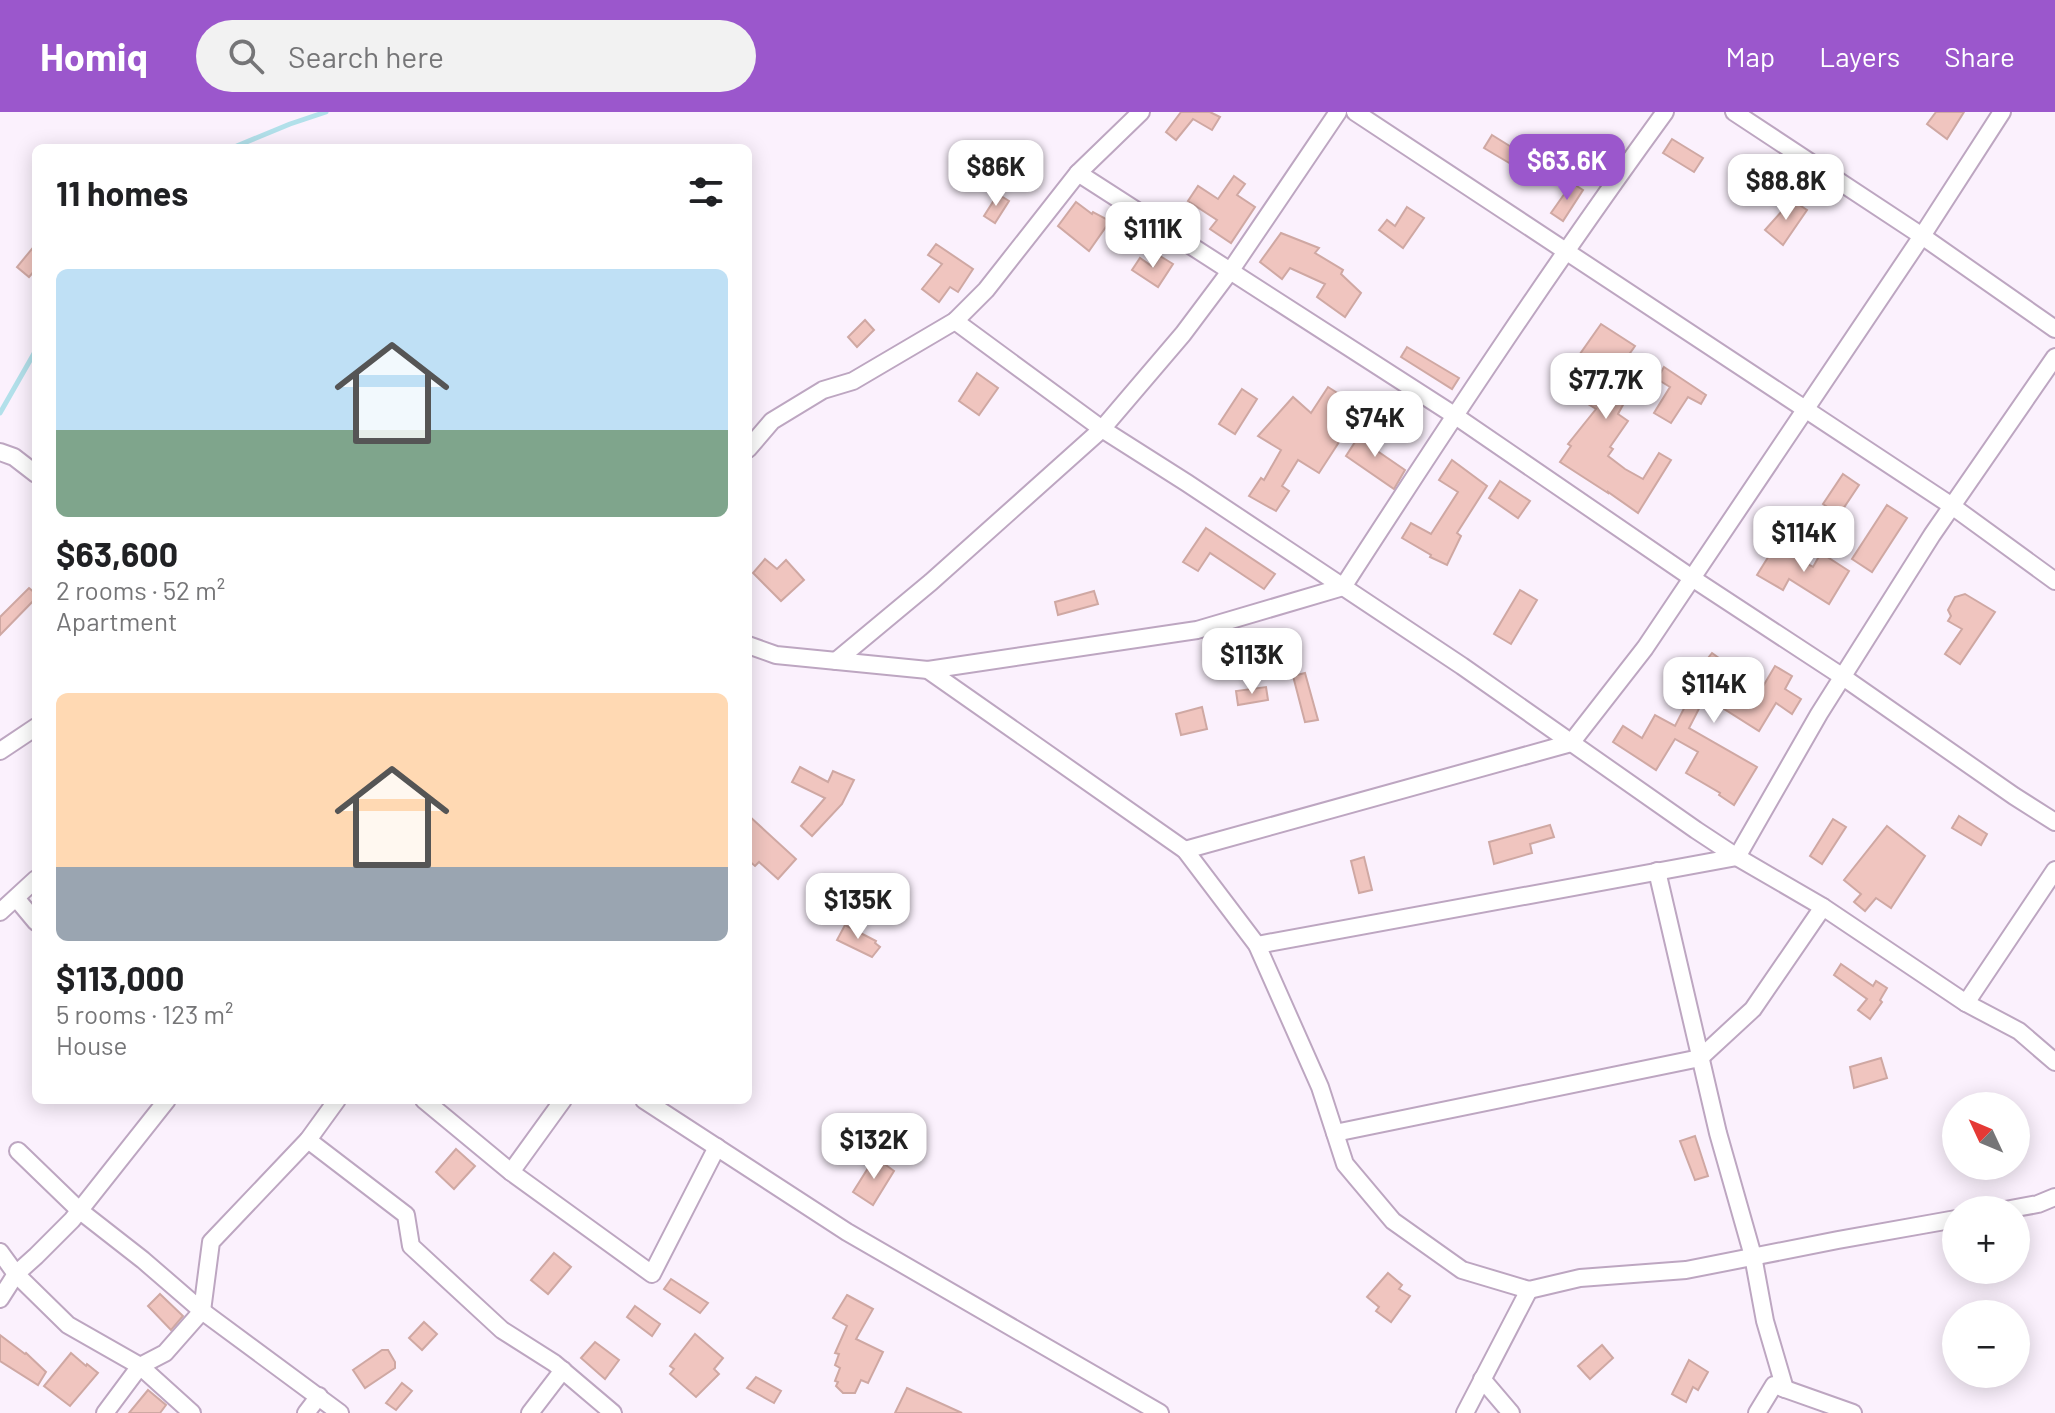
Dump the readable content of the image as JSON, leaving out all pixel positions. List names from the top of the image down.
{
  "north": "top left",
  "page": {
    "header": "Homiq",
    "search": "Search here",
    "nav": ["Map", "Layers", "Share"],
    "price": [
      "$63.6K",
      "$86K",
      "$88.8K",
      "$111K",
      "$77.7K",
      "$74K",
      "$114K",
      "$113K",
      "$114K",
      "$135K",
      "$132K"
    ],
    "heading": "11 homes",
    "list": [
      {
        "name": "$63,600",
        "note": "2 rooms · 52 m² · Apartment"
      },
      {
        "name": "$113,000",
        "note": "5 rooms · 123 m² · House"
      }
    ],
    "map_buttons": ["+", "−"]
  }
}
